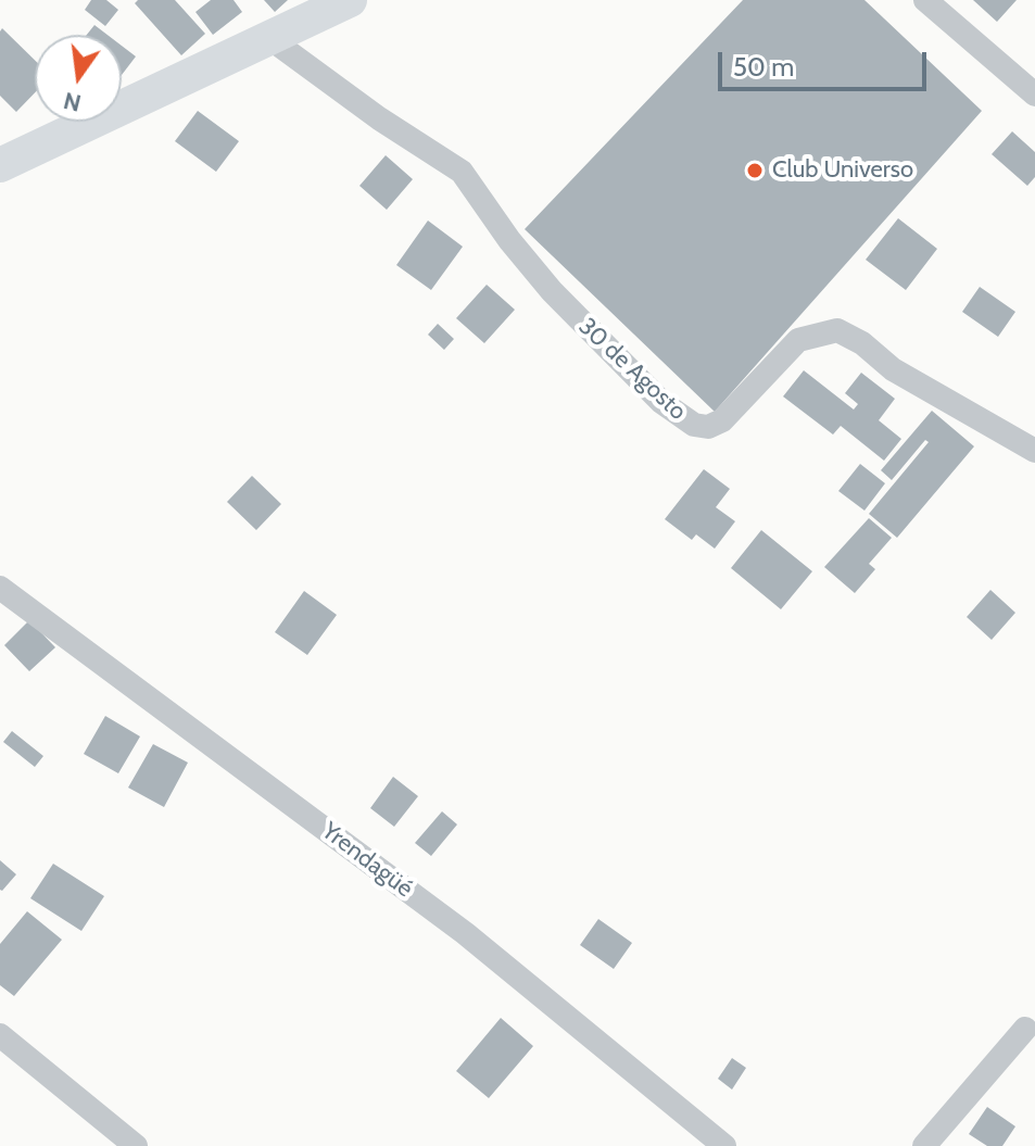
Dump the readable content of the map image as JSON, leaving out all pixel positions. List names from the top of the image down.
{
  "streets": {
    "street": ["30 de Agosto", "Yrendagüé"]
  },
  "places": ["Club Universo"],
  "scale_bar": "50 m",
  "north": "bottom"
}
